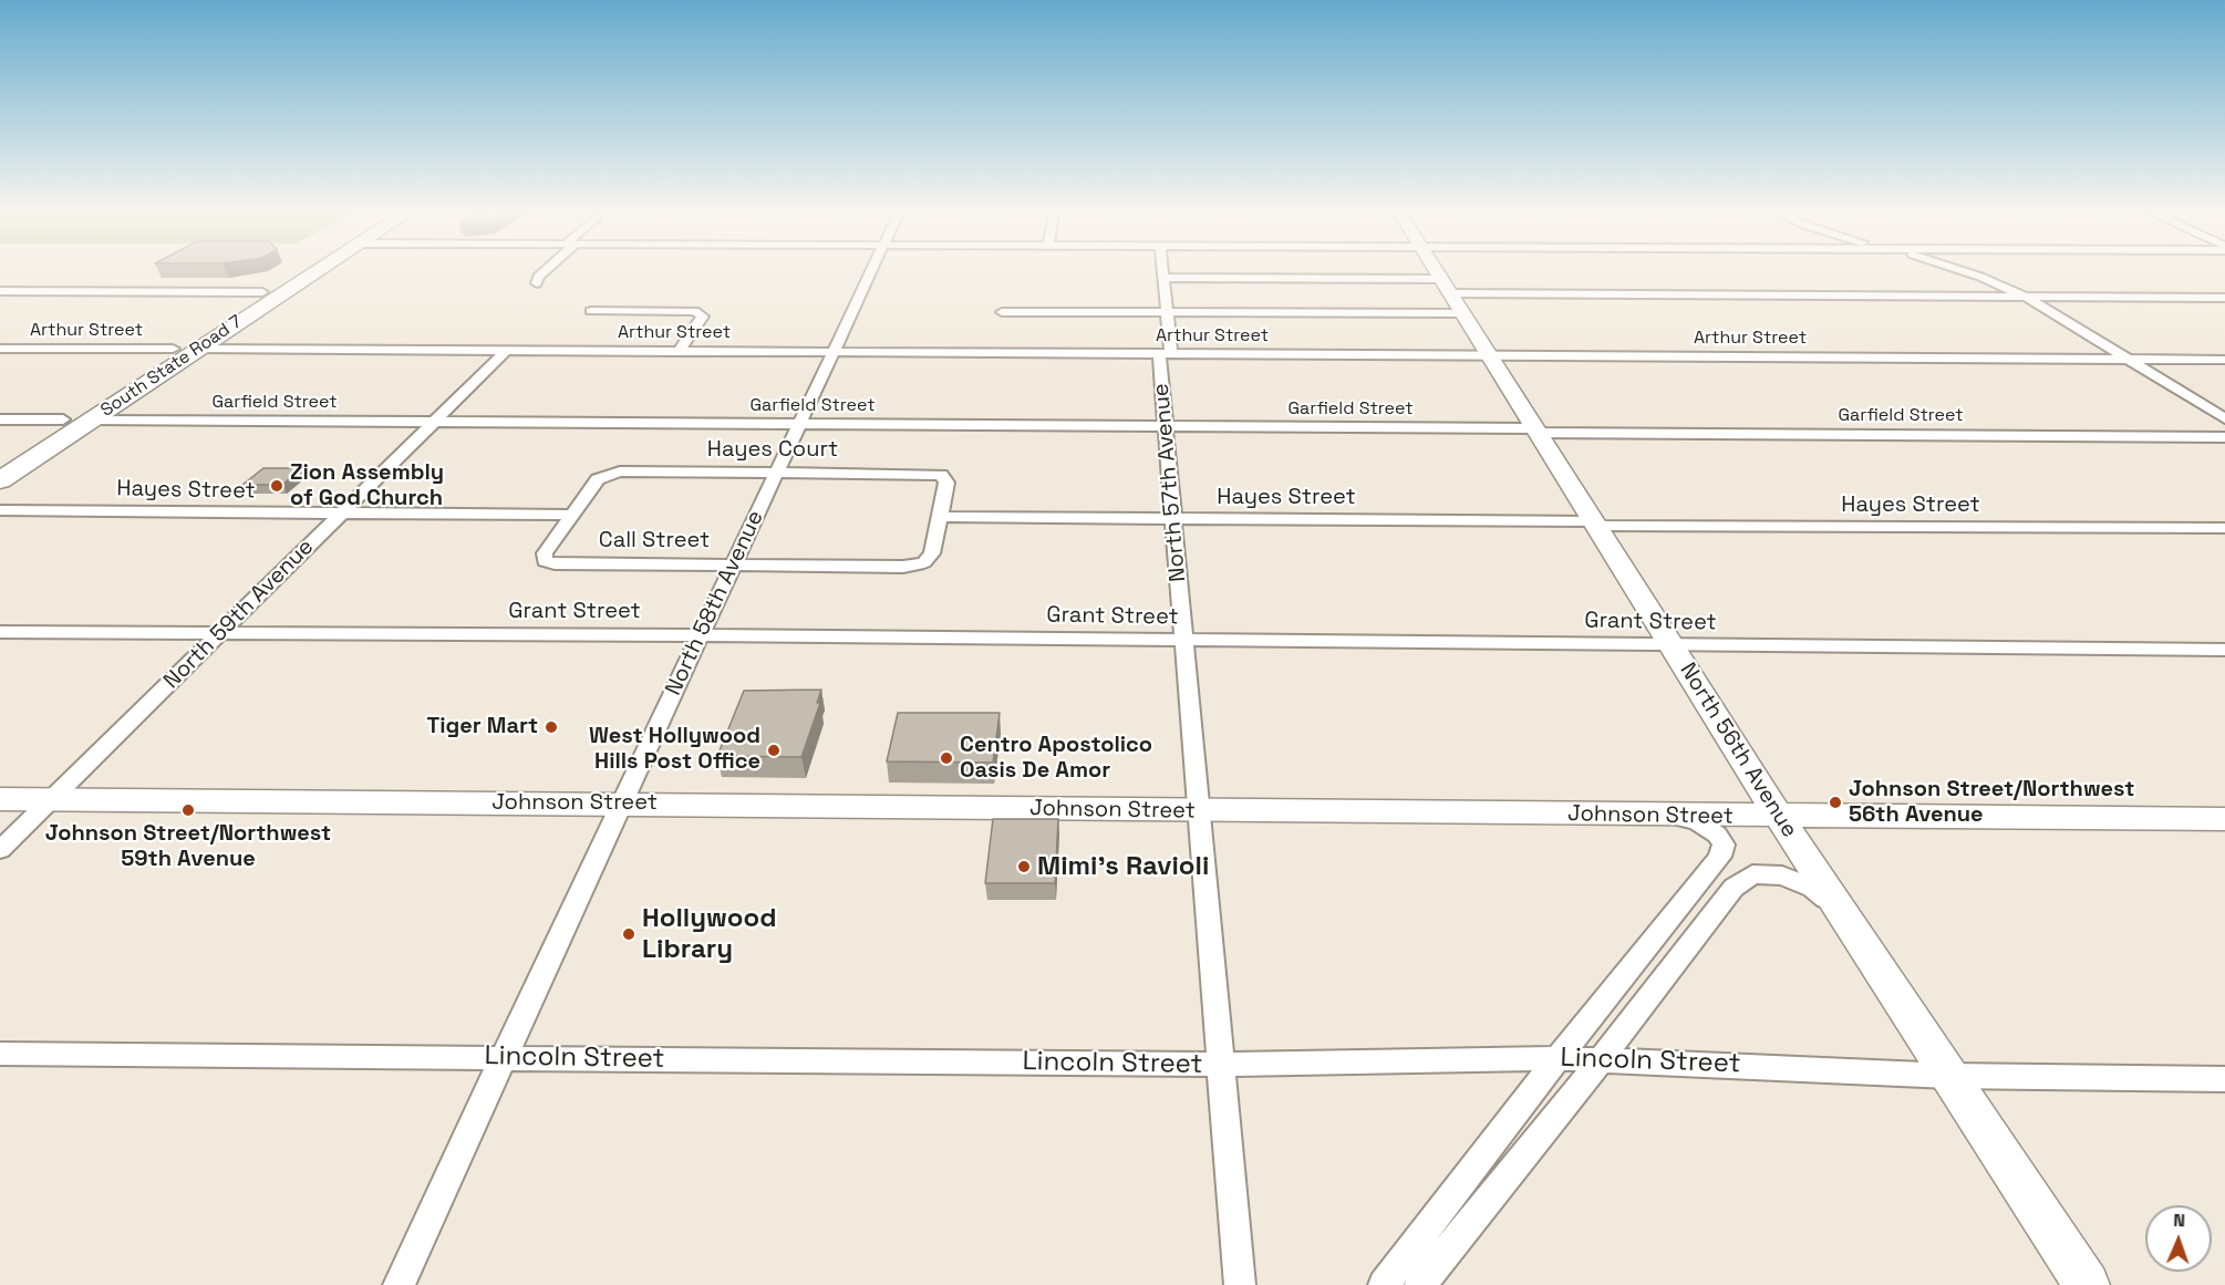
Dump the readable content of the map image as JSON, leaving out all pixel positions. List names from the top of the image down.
{
  "streets": {
    "main road": ["South State Road 7"],
    "street": [
      "Arthur Street",
      "Garfield Street",
      "Hayes Court",
      "North 57th Avenue",
      "Hayes Street",
      "Call Street",
      "North 58th Avenue",
      "Grant Street",
      "North 59th Avenue",
      "North 56th Avenue",
      "Johnson Street",
      "Lincoln Street"
    ]
  },
  "crossings": [
    ["Arthur Street", "South State Road 7"],
    ["Arthur Street", "North 57th Avenue"],
    ["Arthur Street", "North 58th Avenue"],
    ["Arthur Street", "North 59th Avenue"],
    ["Arthur Street", "North 56th Avenue"],
    ["South State Road 7", "Garfield Street"],
    ["Garfield Street", "North 57th Avenue"],
    ["Garfield Street", "North 58th Avenue"],
    ["Garfield Street", "North 59th Avenue"],
    ["Garfield Street", "North 56th Avenue"],
    ["Hayes Court", "Hayes Street"],
    ["Hayes Court", "Call Street"],
    ["Hayes Court", "North 58th Avenue"],
    ["North 57th Avenue", "Hayes Street"],
    ["North 57th Avenue", "Grant Street"],
    ["North 57th Avenue", "Johnson Street"],
    ["North 57th Avenue", "Lincoln Street"],
    ["Hayes Street", "Call Street"],
    ["Hayes Street", "North 59th Avenue"],
    ["Hayes Street", "North 56th Avenue"],
    ["Call Street", "North 58th Avenue"],
    ["North 58th Avenue", "Grant Street"],
    ["North 58th Avenue", "Johnson Street"],
    ["North 58th Avenue", "Lincoln Street"],
    ["Grant Street", "North 59th Avenue"],
    ["Grant Street", "North 56th Avenue"],
    ["North 59th Avenue", "Johnson Street"],
    ["North 56th Avenue", "Johnson Street"],
    ["North 56th Avenue", "Lincoln Street"]
  ],
  "places": [
    "Zion Assembly of God Church",
    "Tiger Mart",
    "West Hollywood Hills Post Office",
    "Centro Apostolico Oasis De Amor",
    "Johnson Street/Northwest 56th Avenue",
    "Johnson Street/Northwest 59th Avenue",
    "Mimi's Ravioli",
    "Hollywood Library"
  ],
  "north": "top"
}
